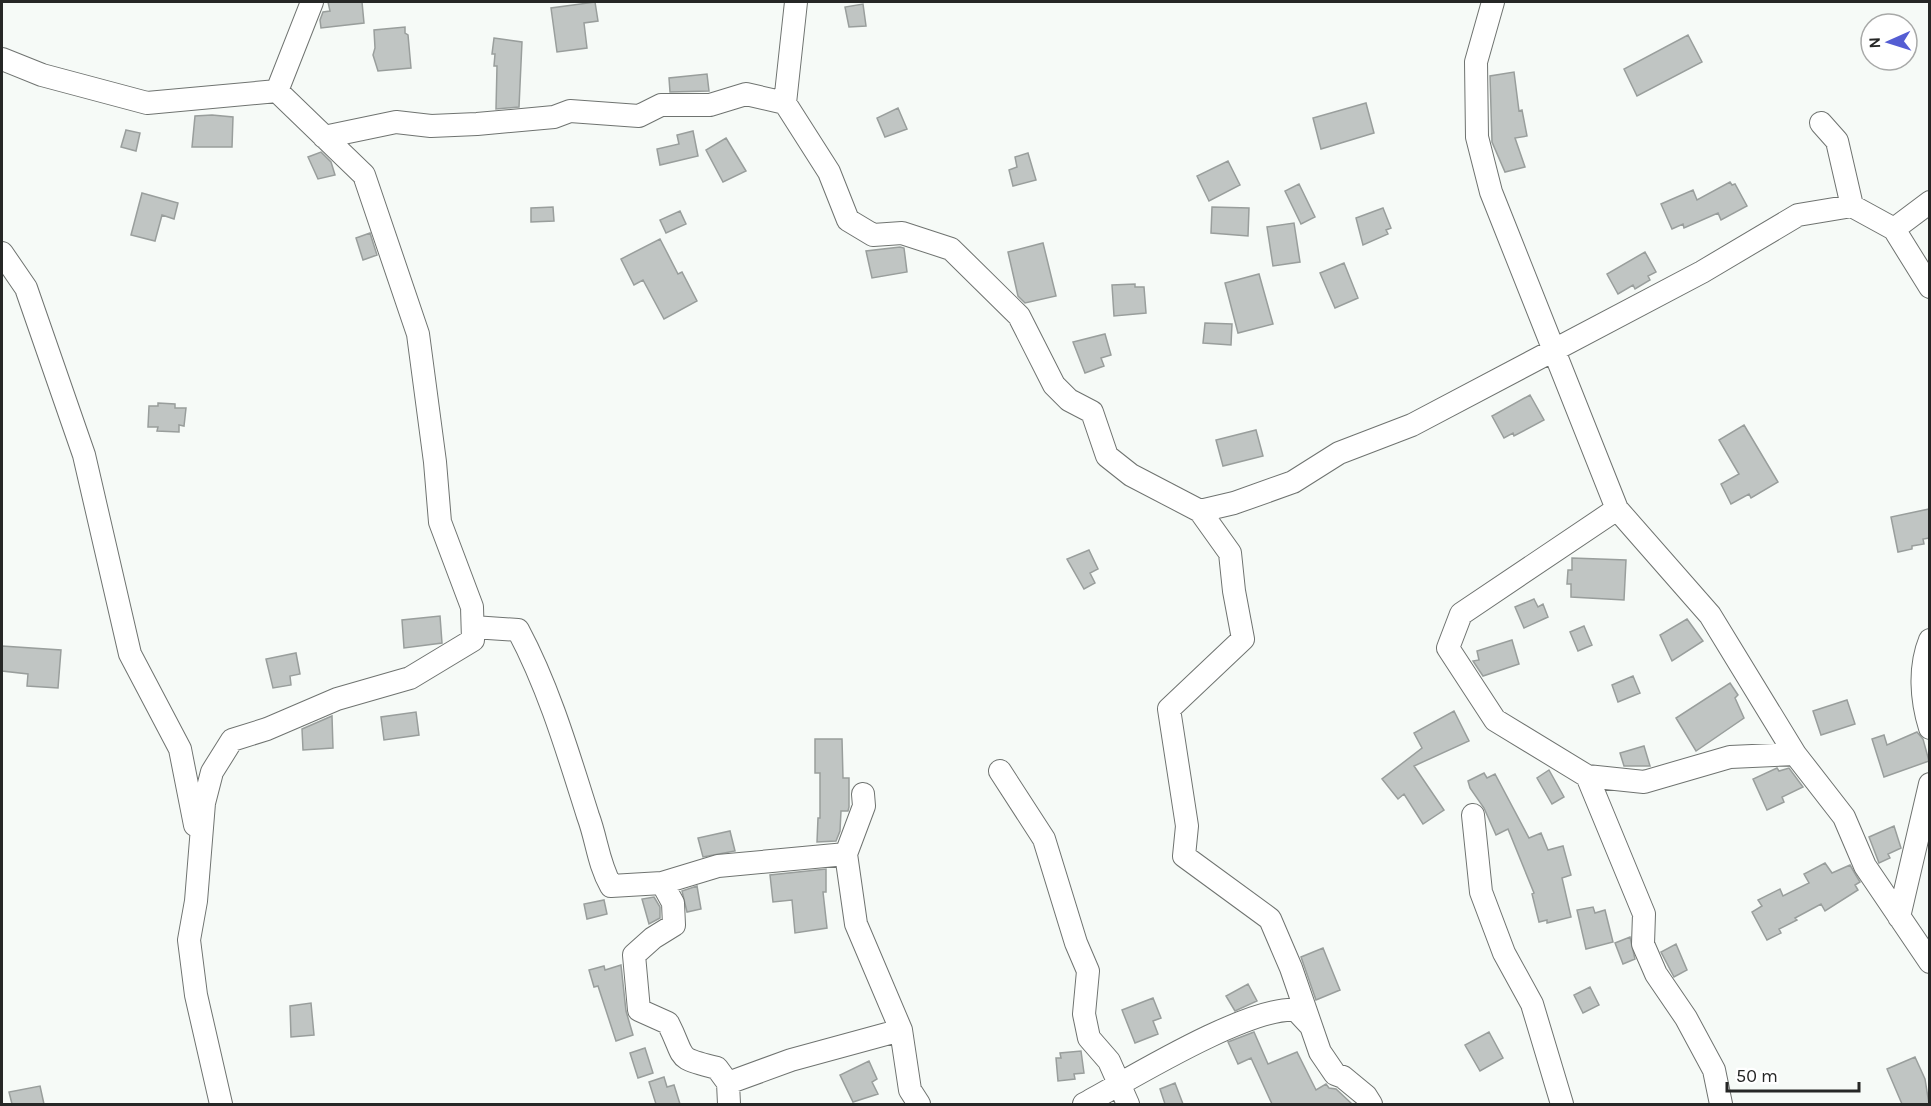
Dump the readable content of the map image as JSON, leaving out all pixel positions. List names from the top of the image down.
{
  "scale_bar": "50 m",
  "north": "left"
}
